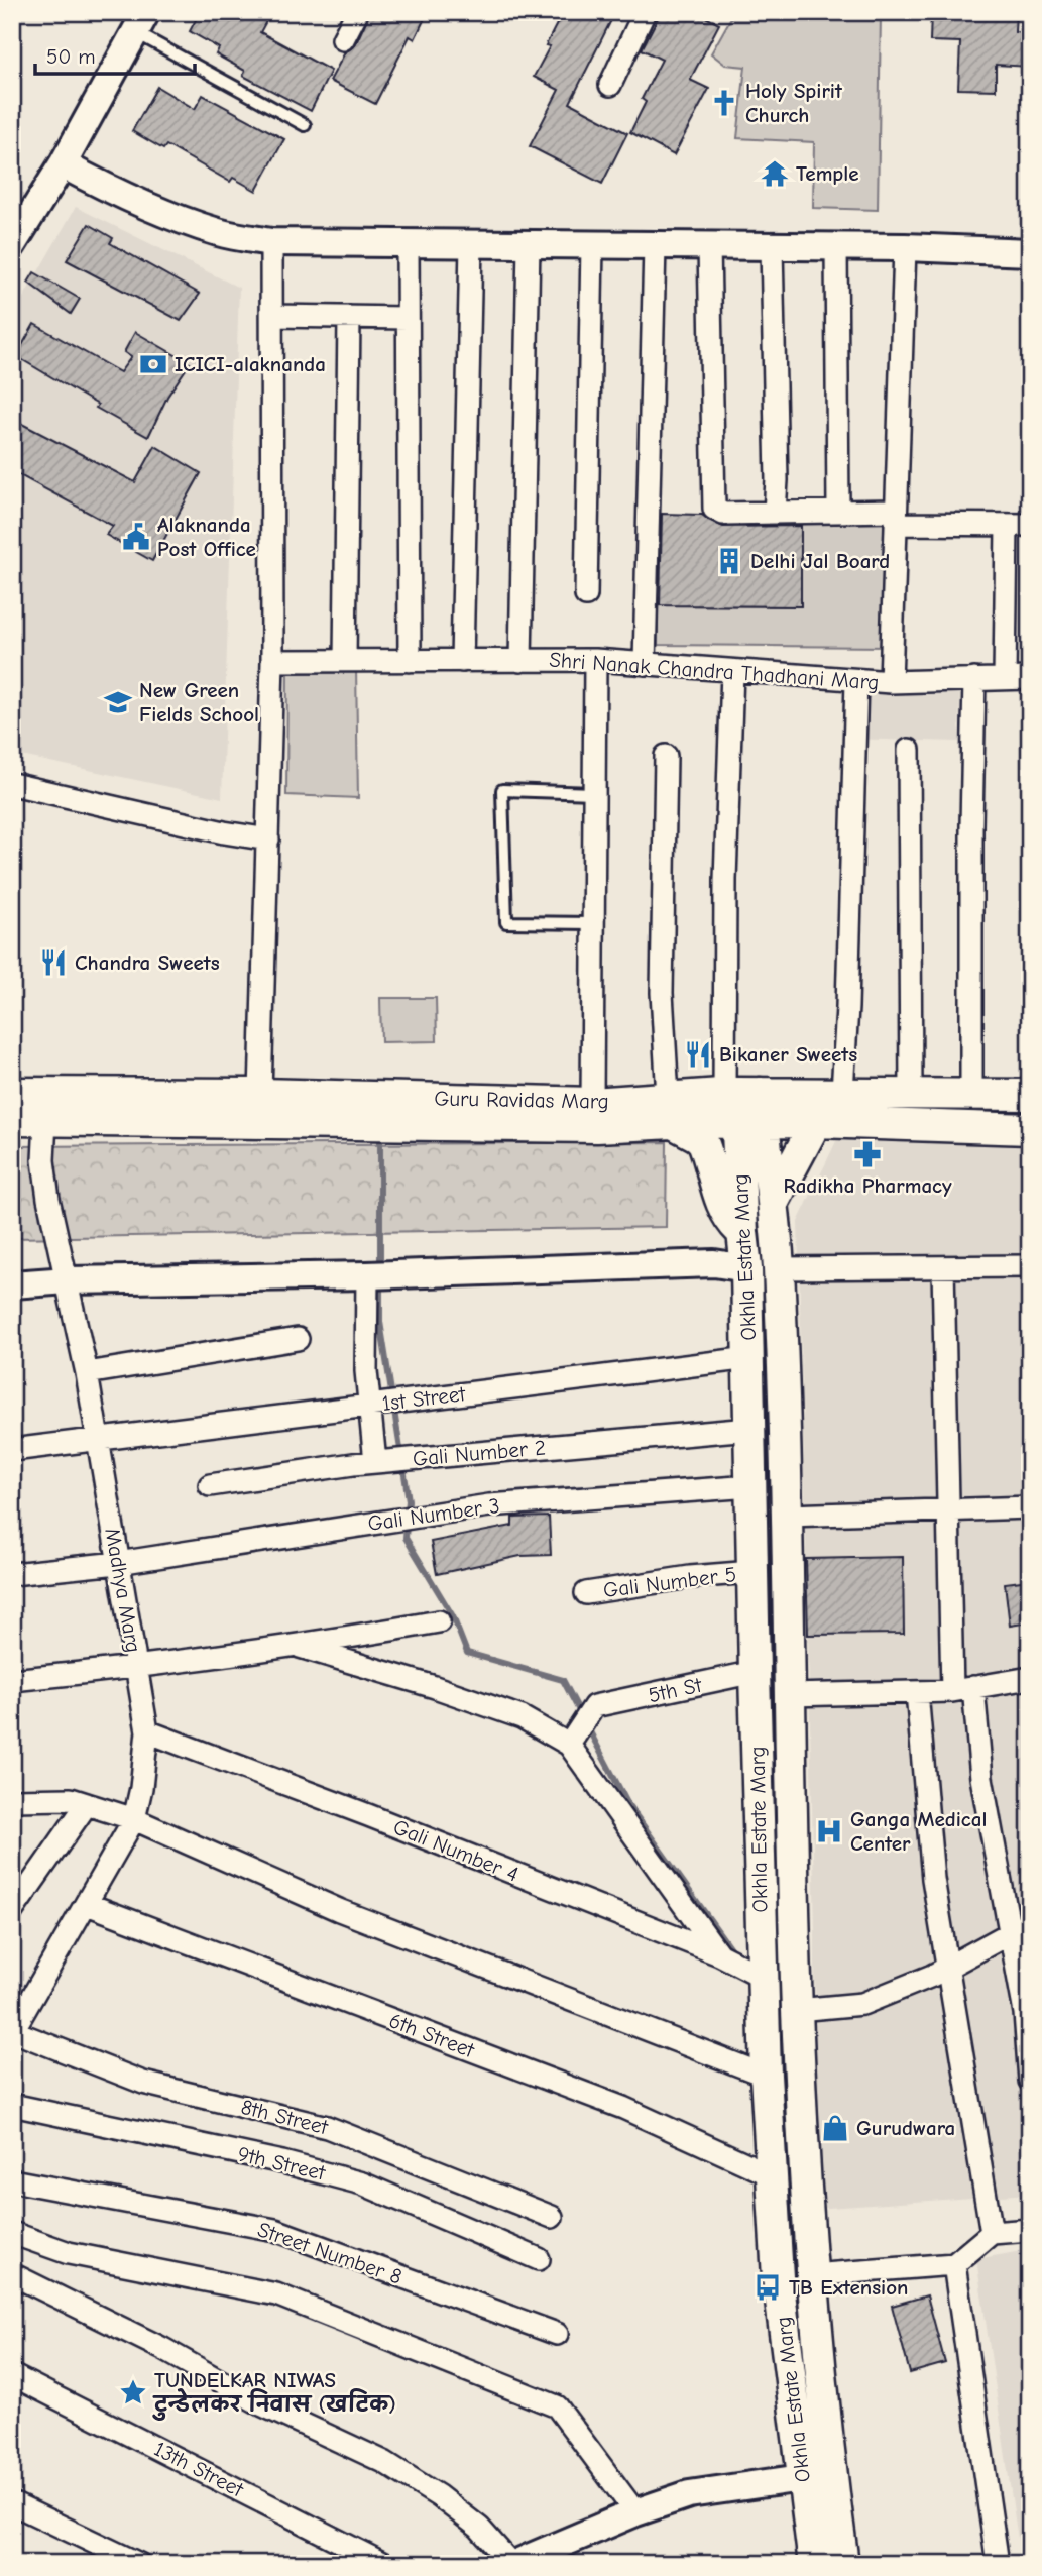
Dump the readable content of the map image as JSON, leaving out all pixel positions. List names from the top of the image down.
{
  "streets": {
    "main road": ["Guru Ravidas Marg", "Okhla Estate Marg"],
    "street": [
      "Shri Nanak Chandra Thadhani Marg",
      "1st Street",
      "Gali Number 2",
      "Gali Number 3",
      "Gali Number 5",
      "Madhya Marg",
      "5th St",
      "Gali Number 4",
      "6th Street",
      "8th Street",
      "9th Street",
      "Street Number 8",
      "13th Street"
    ]
  },
  "crossings": [
    ["Guru Ravidas Marg", "Okhla Estate Marg"],
    ["Guru Ravidas Marg", "Madhya Marg"],
    ["Okhla Estate Marg", "1st Street"],
    ["Okhla Estate Marg", "Gali Number 2"],
    ["Okhla Estate Marg", "Gali Number 3"],
    ["Okhla Estate Marg", "Gali Number 5"],
    ["Okhla Estate Marg", "5th St"],
    ["Okhla Estate Marg", "Gali Number 4"],
    ["Okhla Estate Marg", "6th Street"],
    ["1st Street", "Madhya Marg"],
    ["Gali Number 3", "Madhya Marg"],
    ["Madhya Marg", "Gali Number 4"],
    ["Madhya Marg", "6th Street"],
    ["Madhya Marg", "8th Street"]
  ],
  "places": {
    "church": ["Holy Spirit Church"],
    "temple": ["Temple"],
    "bank": ["ICICI-alaknanda"],
    "public building": ["Alaknanda Post Office"],
    "building": ["Delhi Jal Board"],
    "school or university": ["New Green Fields School"],
    "restaurant": ["Chandra Sweets", "Bikaner Sweets"],
    "pharmacy": ["Radikha Pharmacy"],
    "hospital": ["Ganga Medical Center"],
    "shop": ["Gurudwara"],
    "bus stop": ["TB Extension"],
    "place": ["TUNDELKAR NIWAS टुन्डेलकर निवास (खटिक)"]
  },
  "scale_bar": "50 m"
}
